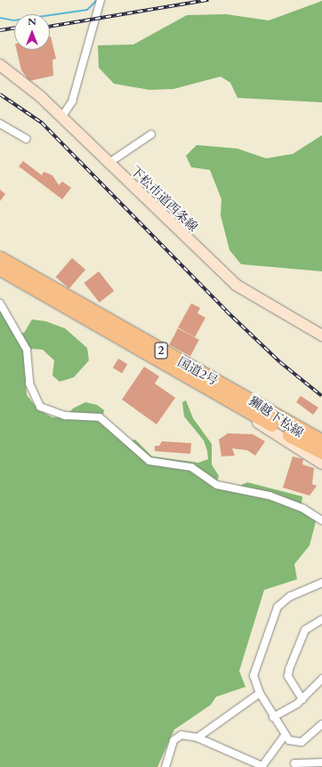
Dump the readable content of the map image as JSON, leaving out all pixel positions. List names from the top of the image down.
{
  "streets": {
    "highway": ["2", "国道2号"],
    "street": ["下松市道西条線", "獺越下松線"]
  },
  "crossings": [
    ["国道2号", "獺越下松線"]
  ],
  "north": "top"
}
